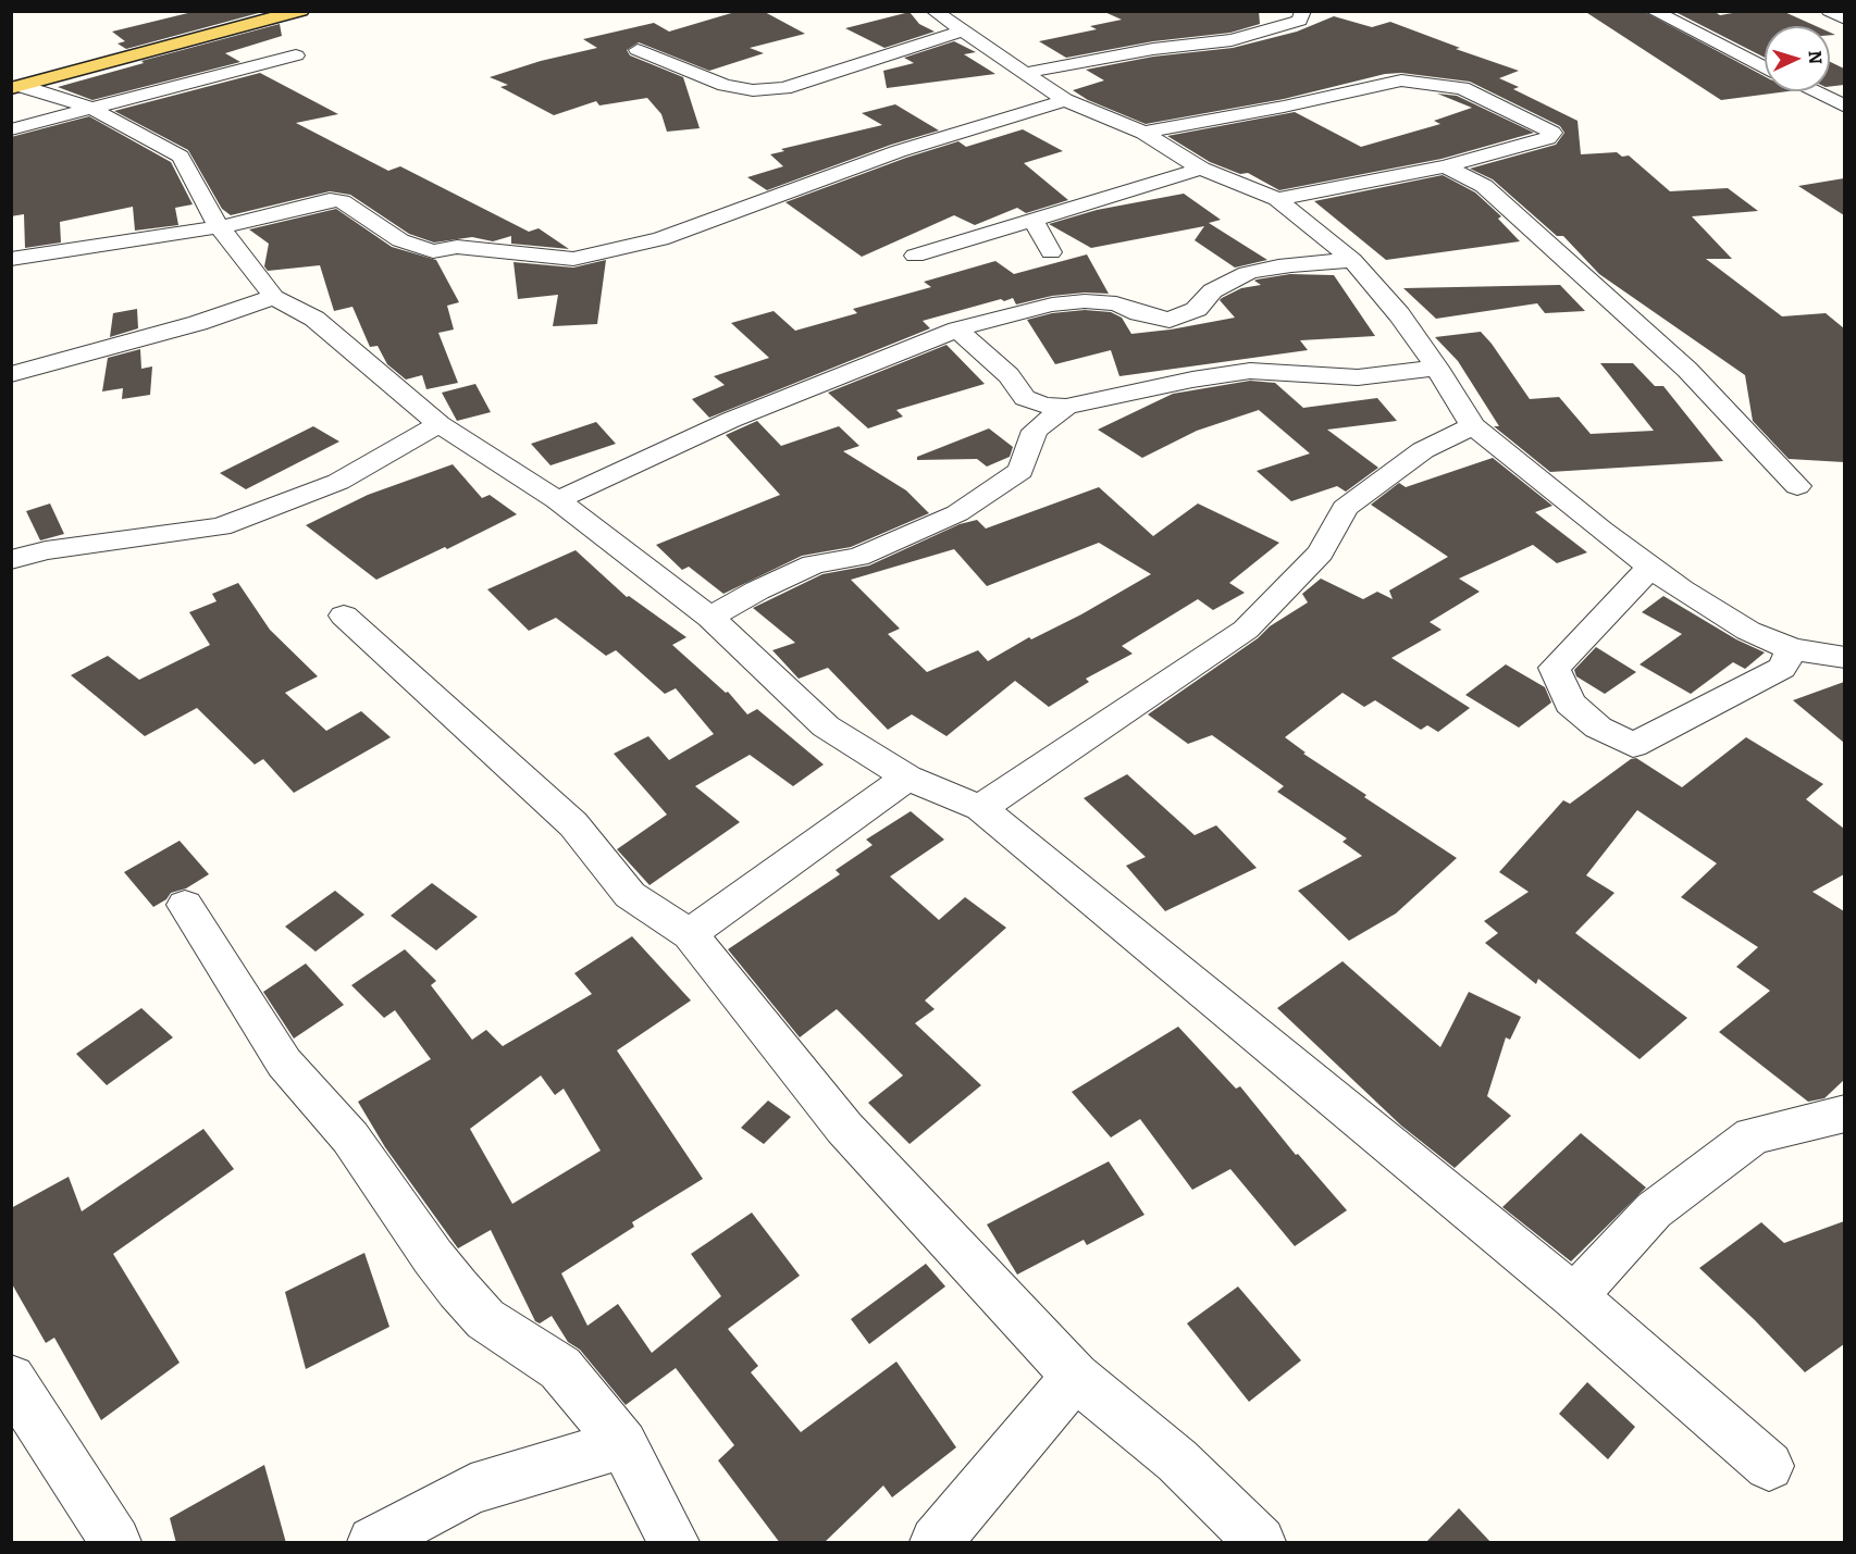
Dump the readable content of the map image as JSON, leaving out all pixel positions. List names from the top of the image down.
{
  "north": "right"
}
